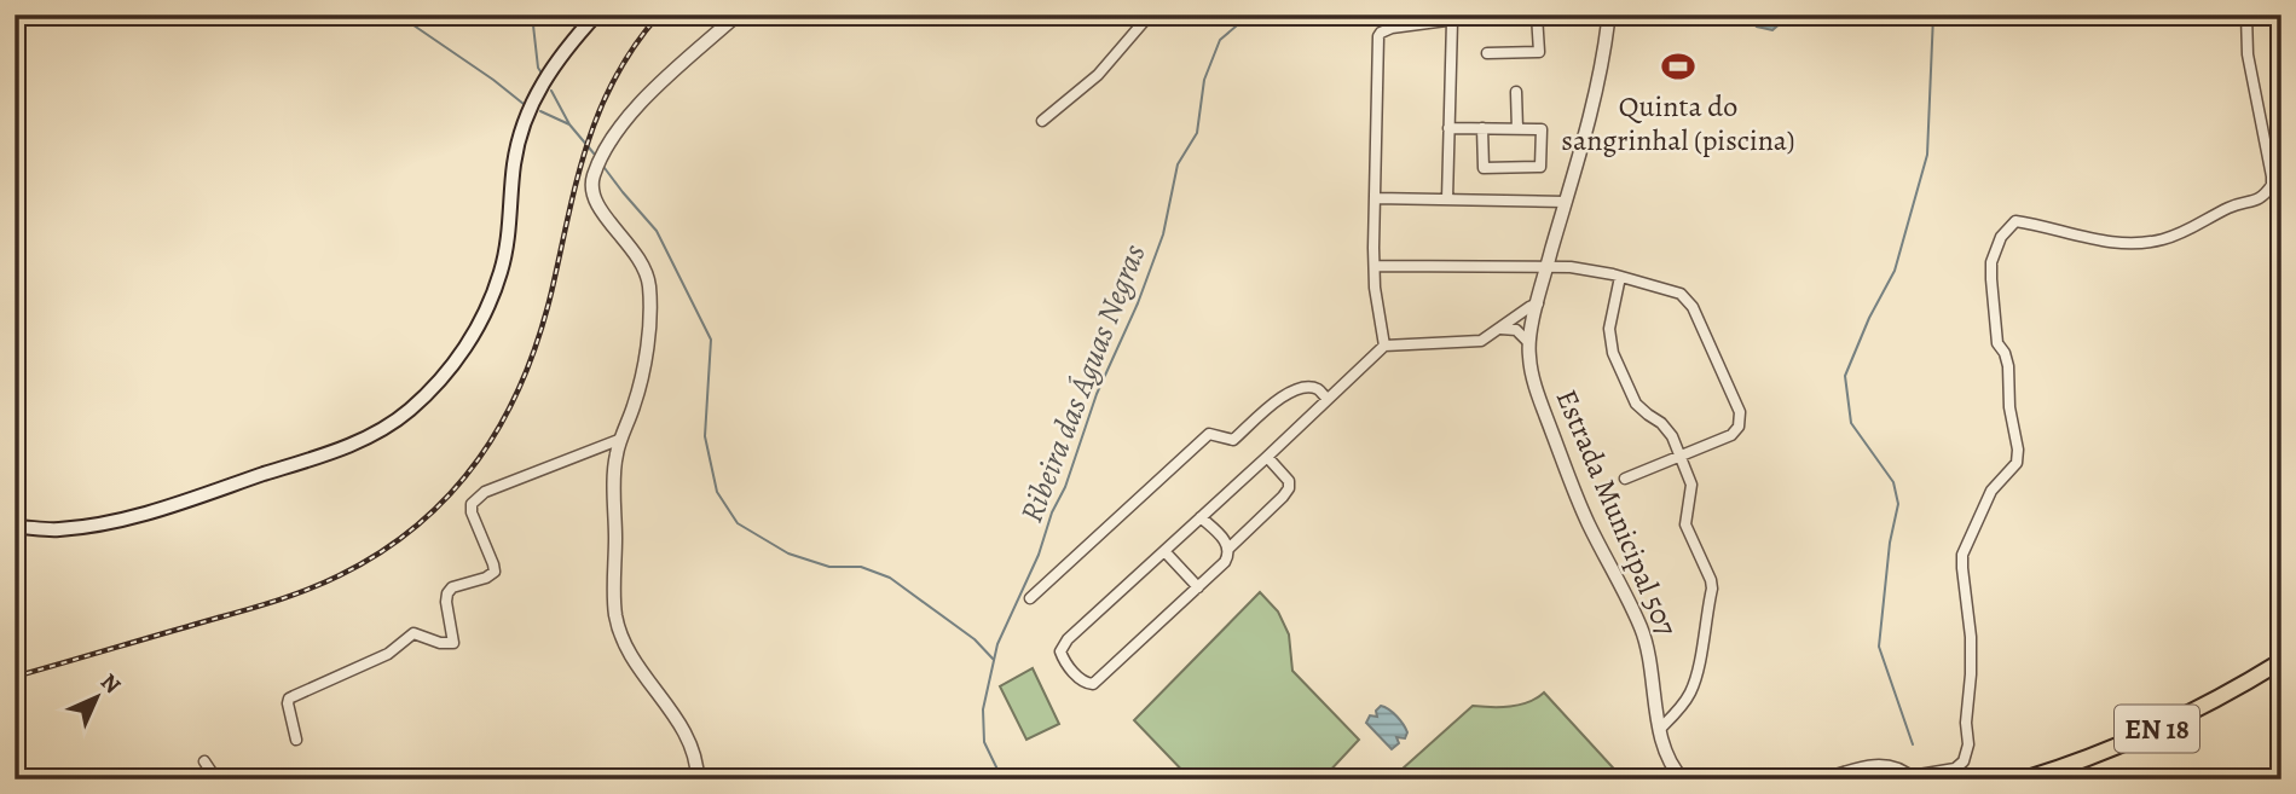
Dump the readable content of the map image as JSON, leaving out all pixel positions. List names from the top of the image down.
{
  "streets": {
    "main road": ["EN 18"],
    "street": ["Estrada Municipal 507"]
  },
  "water": ["Ribeira das Águas Negras"],
  "places": {
    "sports": ["Quinta do sangrinhal (piscina)"]
  },
  "north": "top right"
}
